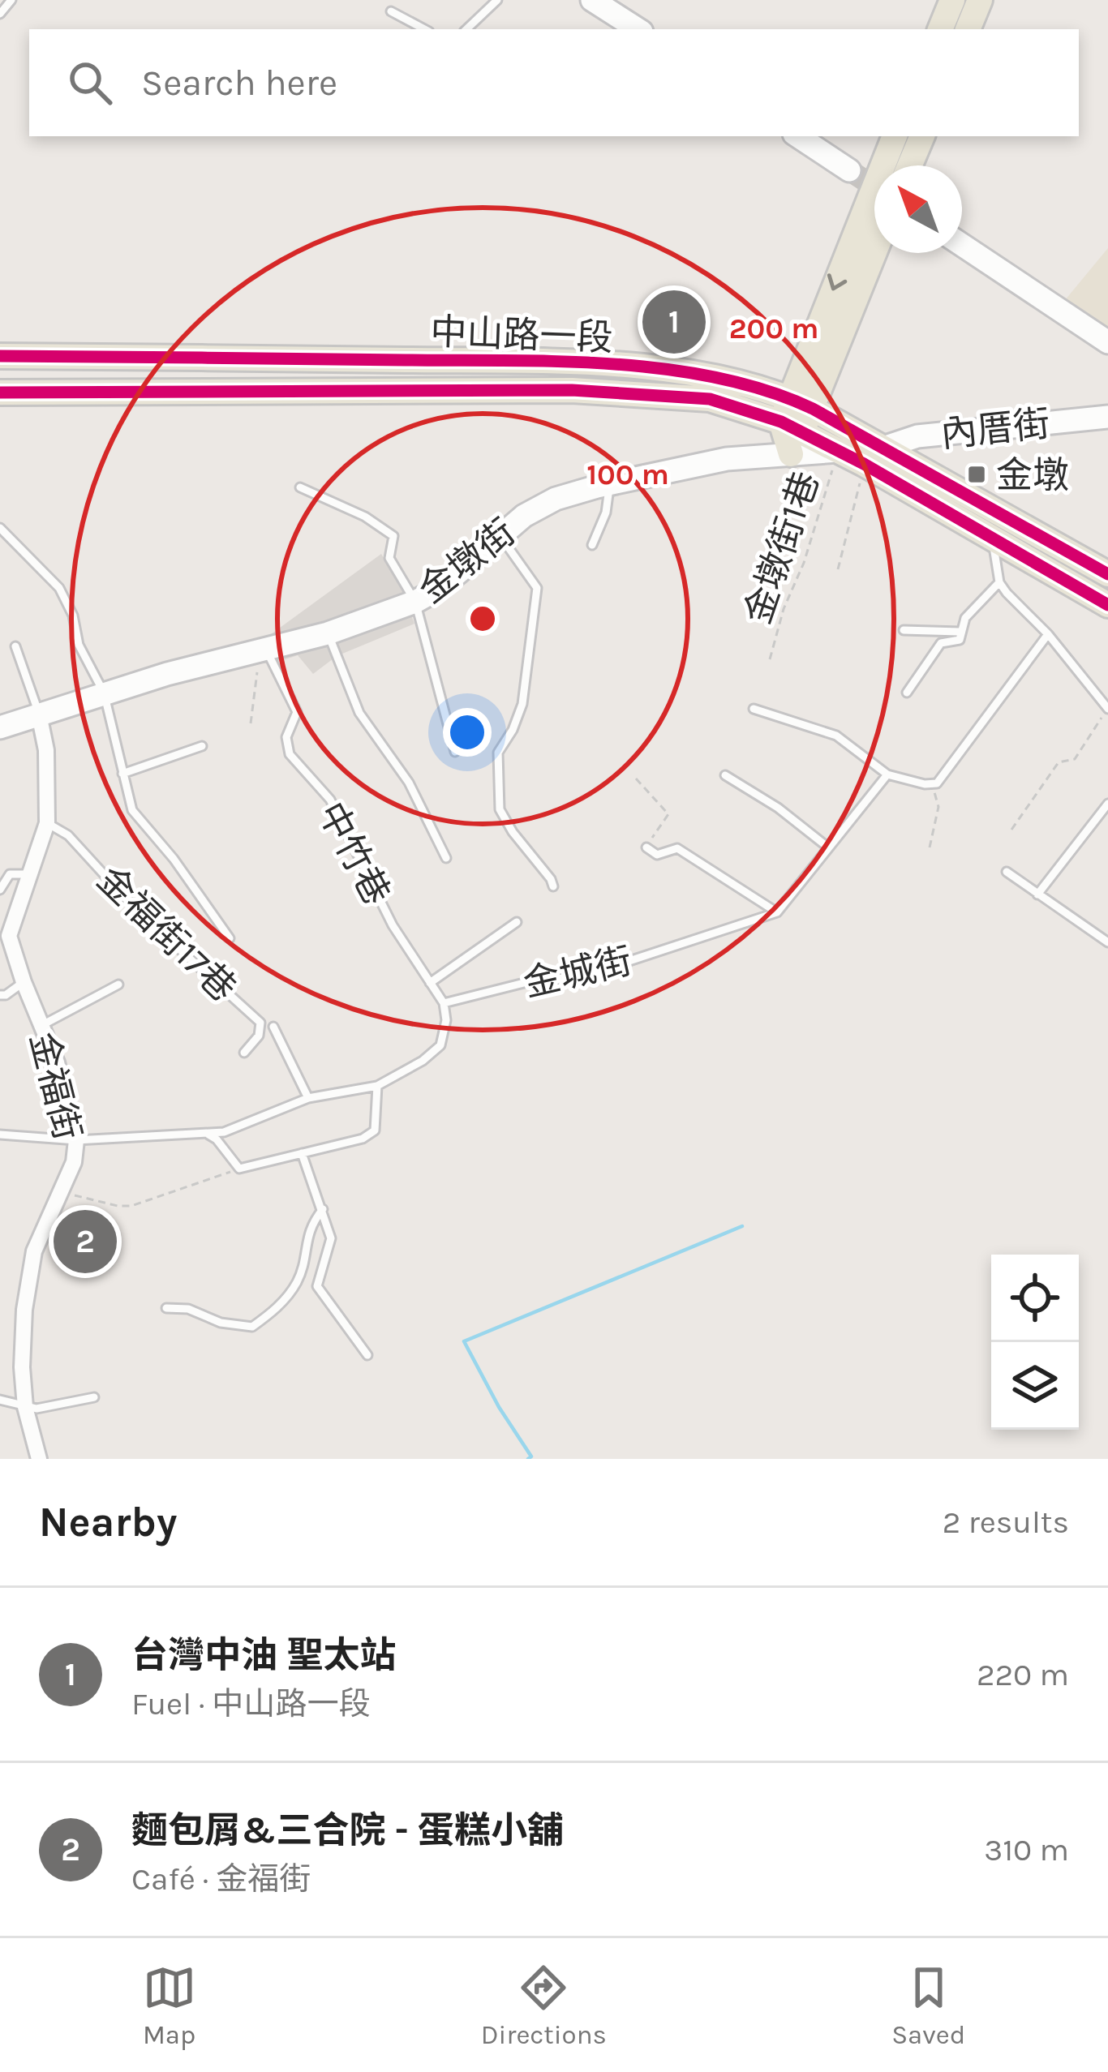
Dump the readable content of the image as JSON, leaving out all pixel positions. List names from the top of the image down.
{
  "streets": {
    "main road": ["中山路一段"],
    "street": ["內厝街", "金墩街", "金福街"],
    "lane": ["中竹巷", "金福街17巷", "金城街"],
    "path": ["金墩街1巷"]
  },
  "crossings": [
    ["中山路一段", "內厝街"],
    ["中山路一段", "金墩街1巷"],
    ["中山路一段", "金墩街"],
    ["金墩街", "中竹巷"],
    ["金墩街", "金福街"],
    ["中竹巷", "金城街"],
    ["金福街17巷", "金福街"]
  ],
  "places": {
    "transit": ["金墩"]
  },
  "north": "top left",
  "page": {
    "search": "Search here",
    "pins": ["1", "2"],
    "heading": ["Nearby", "2 results"],
    "list": [
      {
        "mark": "1",
        "name": "台灣中油 聖太站",
        "note": "Fuel · 中山路一段",
        "value": "220 m"
      },
      {
        "mark": "2",
        "name": "麵包屑&三合院 - 蛋糕小舖",
        "note": "Café · 金福街",
        "value": "310 m"
      }
    ],
    "nav": ["Map", "Directions", "Saved"]
  },
  "rings": ["200 m", "100 m"]
}
